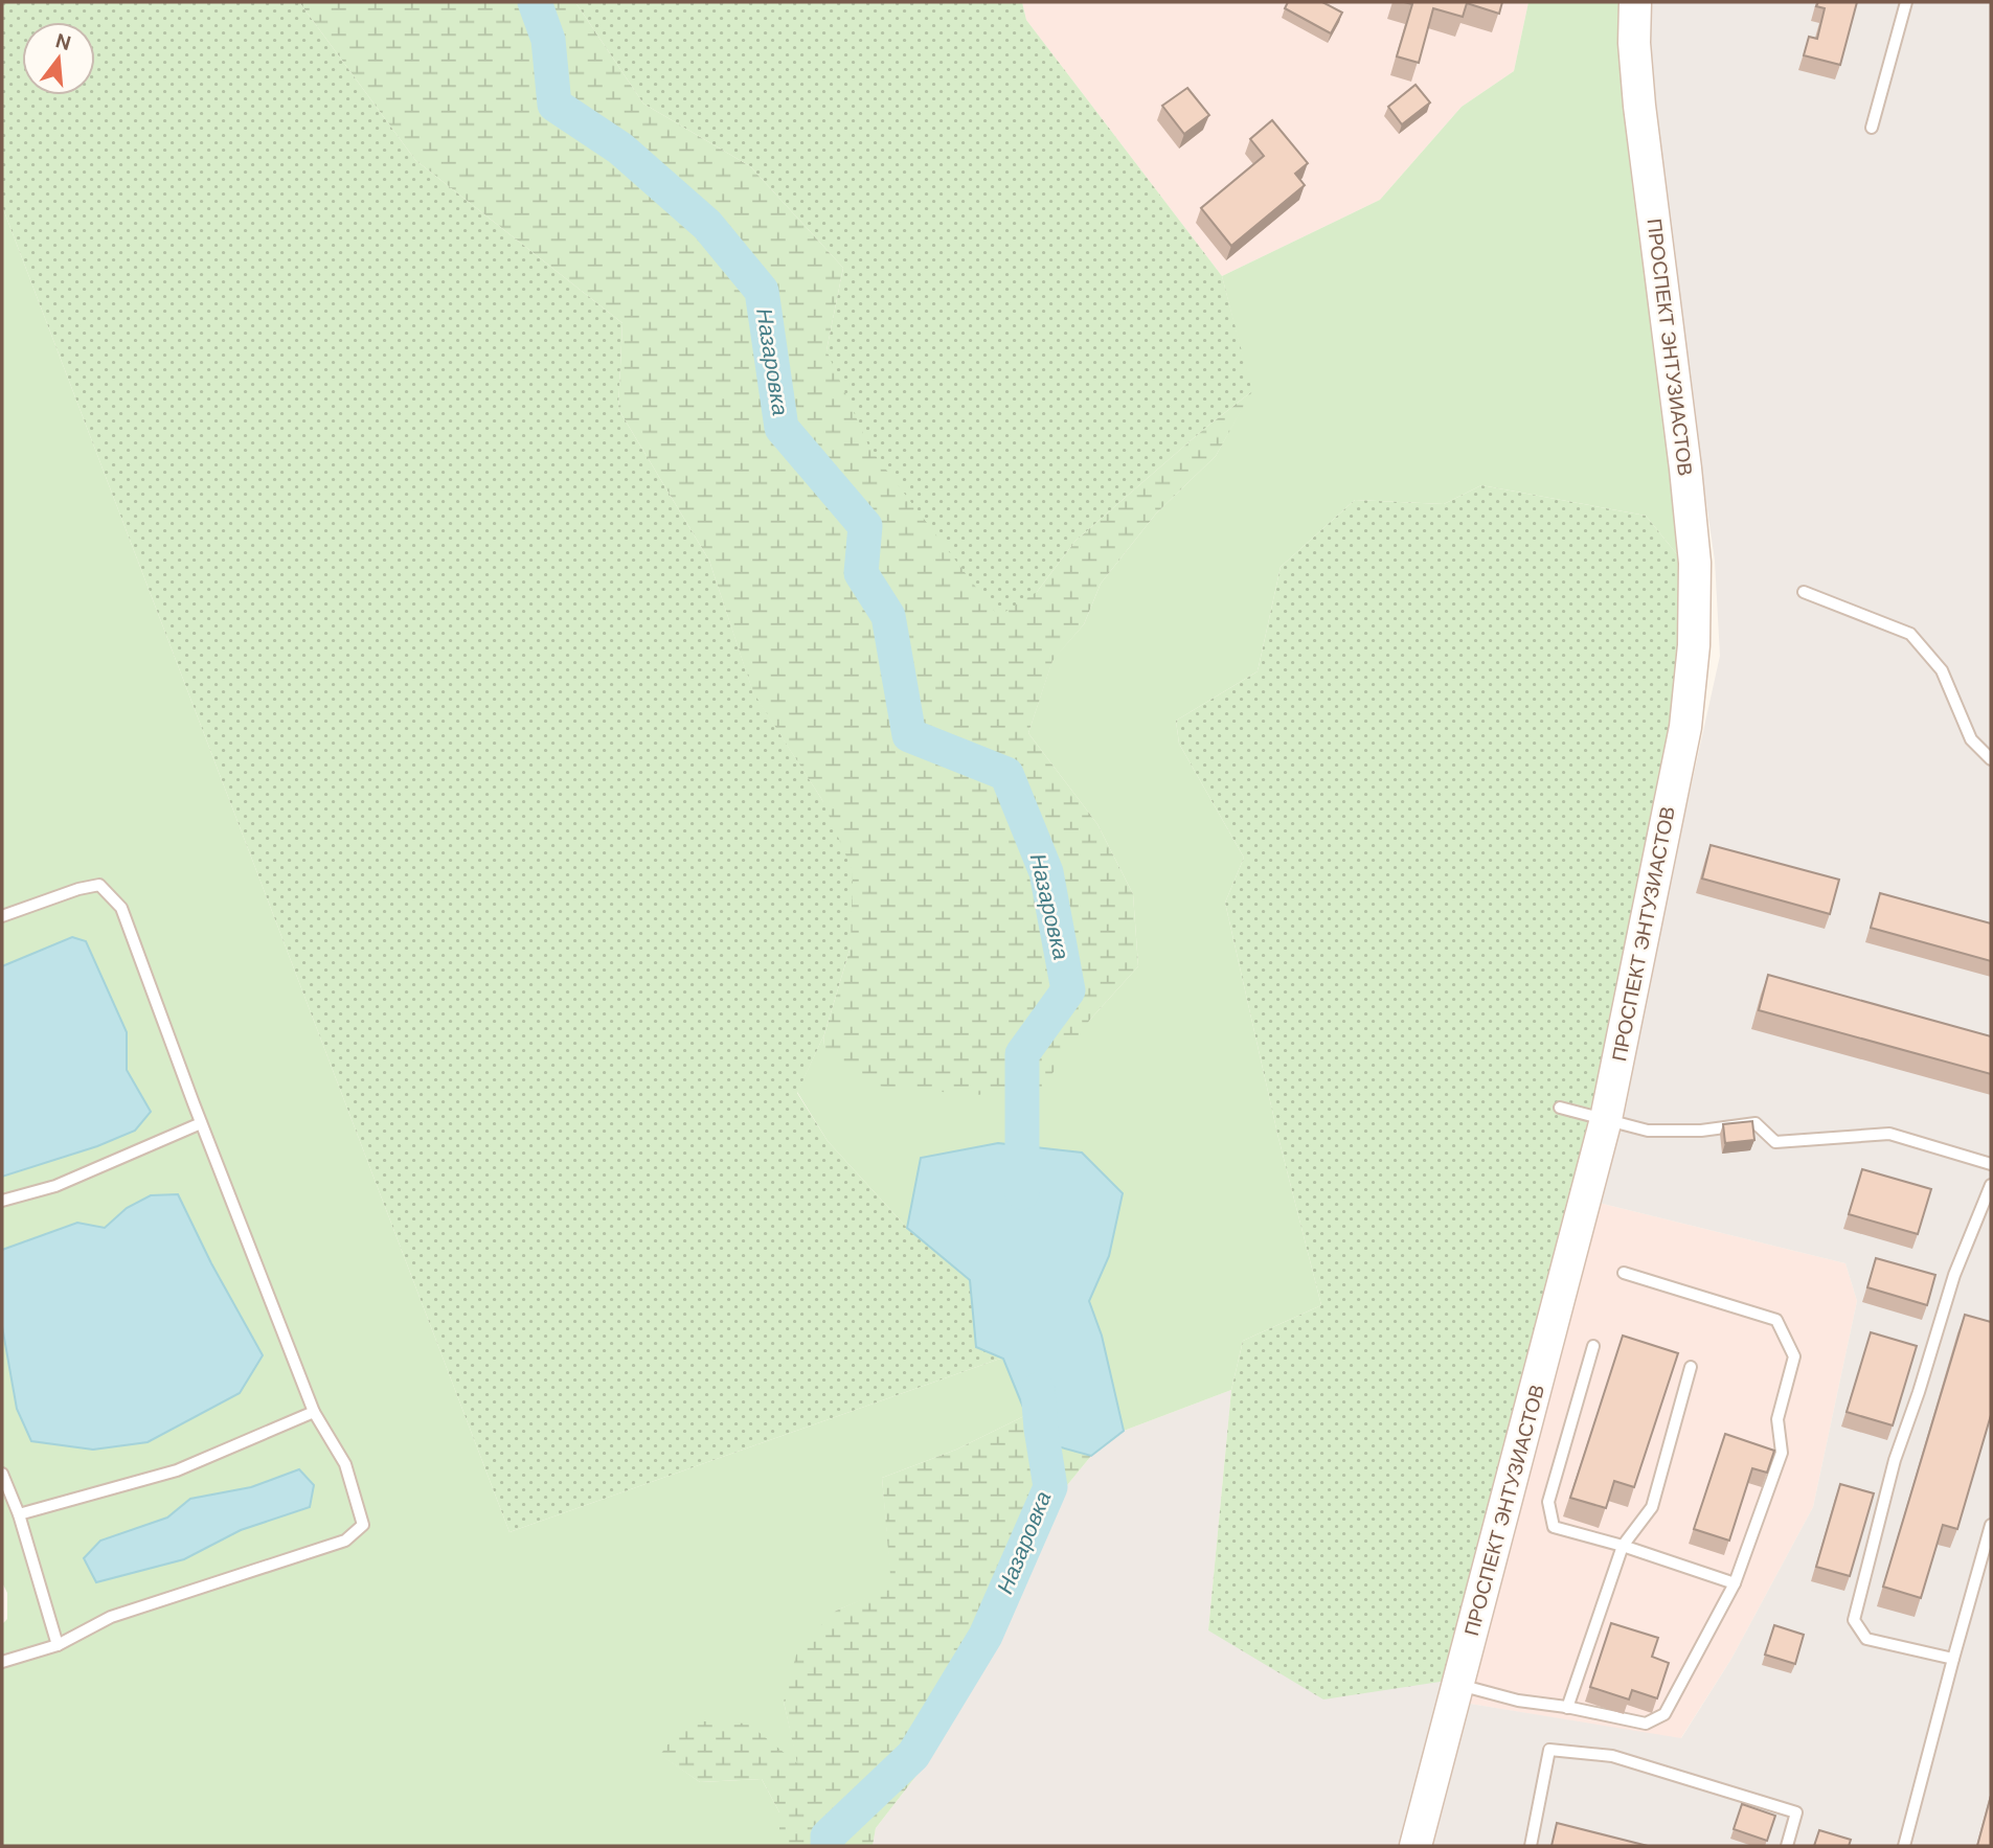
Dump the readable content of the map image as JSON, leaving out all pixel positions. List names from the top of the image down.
{
  "streets": {
    "street": ["ПРОСПЕКТ ЭНТУЗИАСТОВ"]
  },
  "water": ["Назаровка"],
  "north": "top"
}
